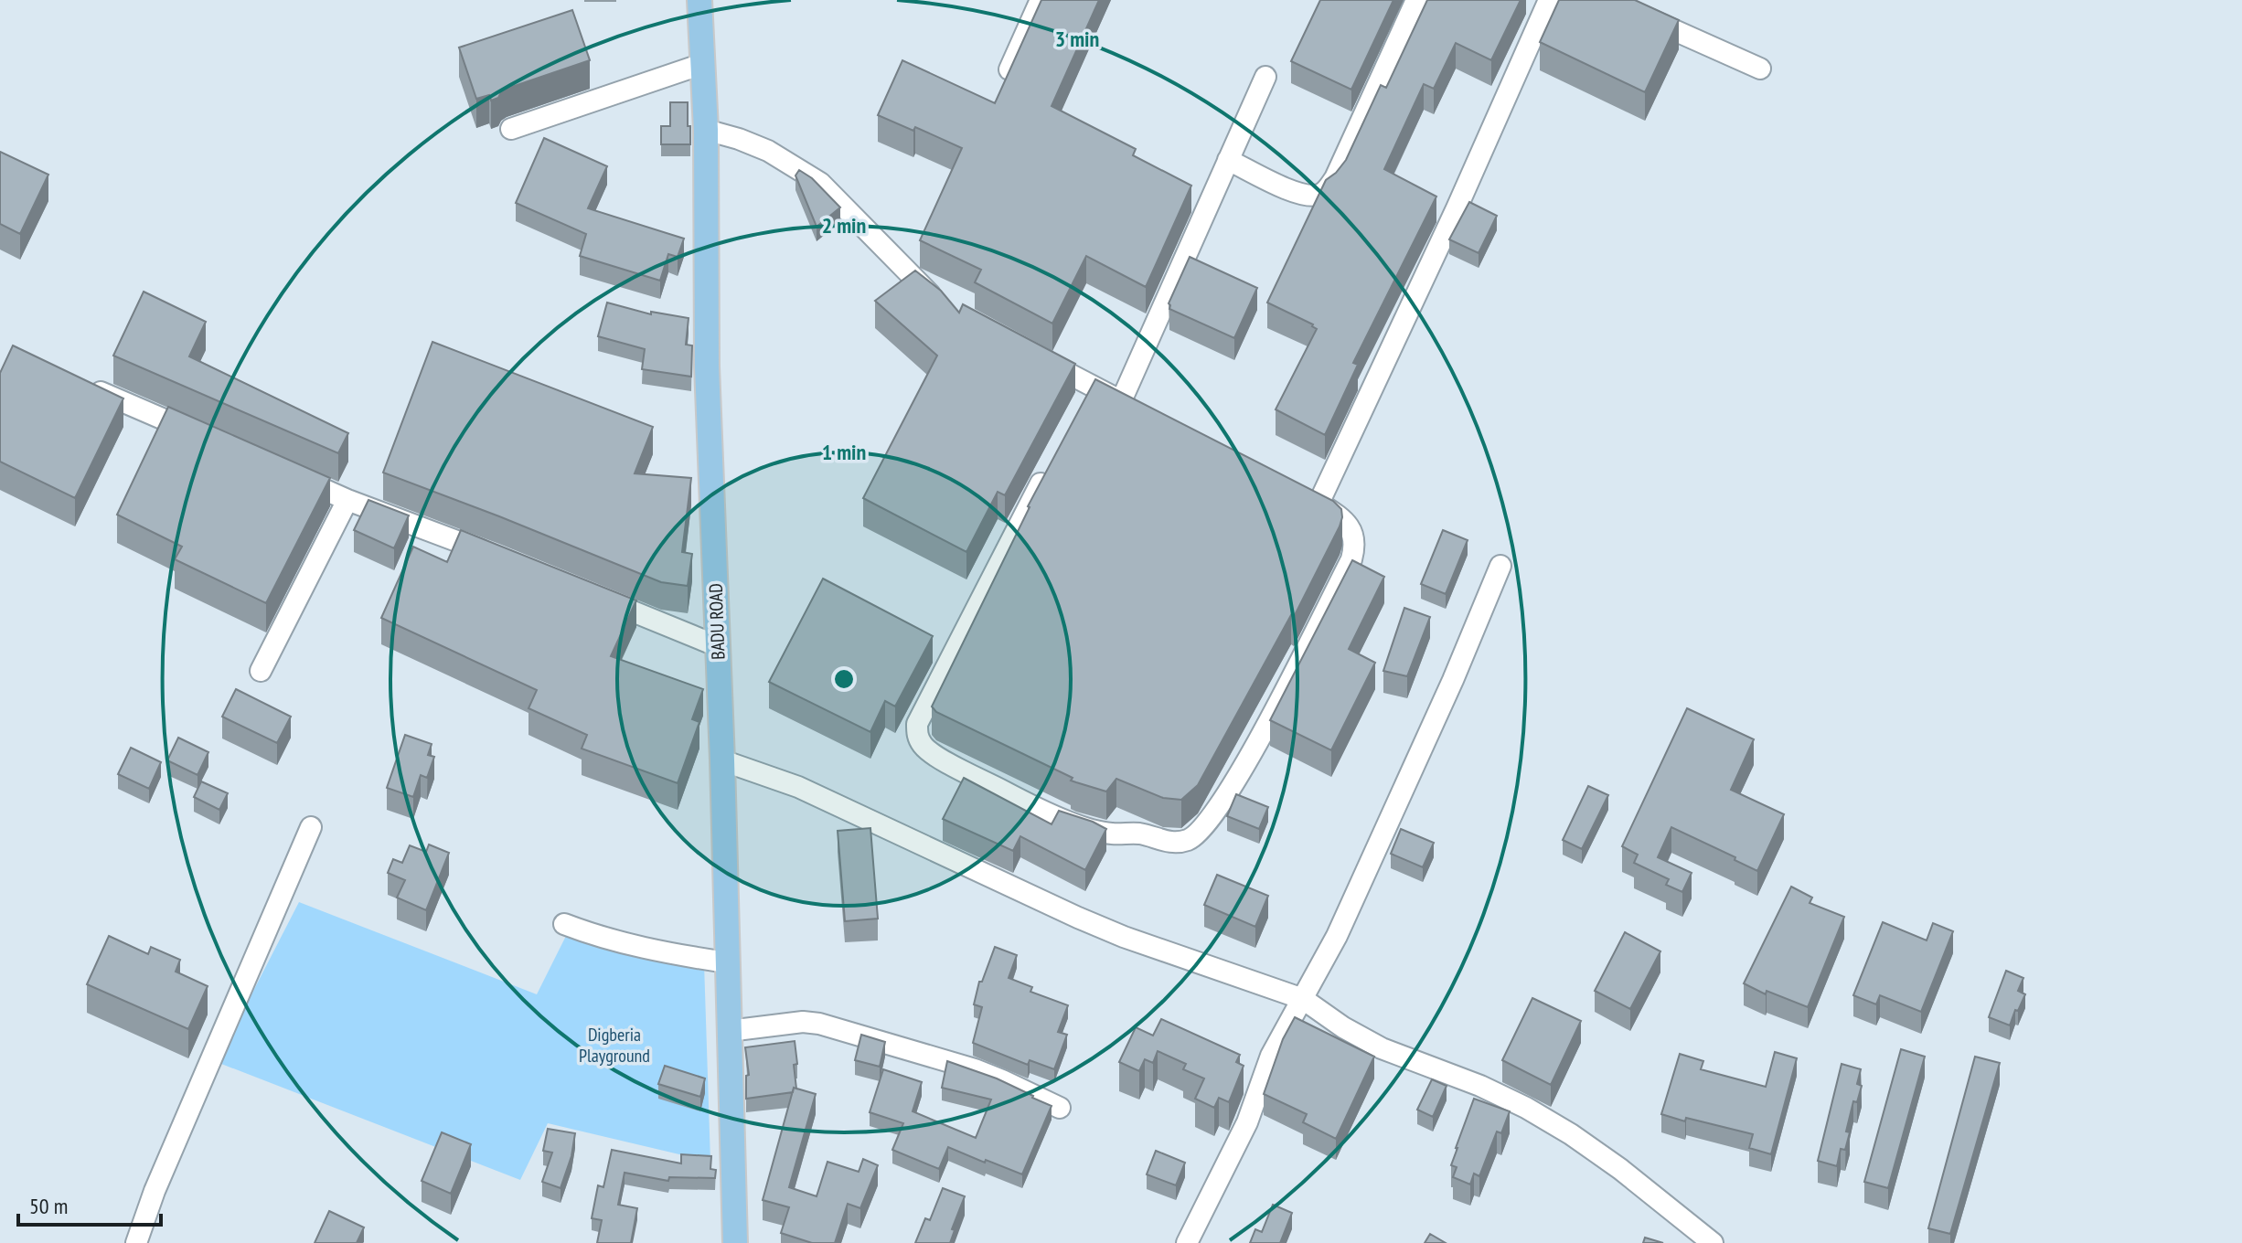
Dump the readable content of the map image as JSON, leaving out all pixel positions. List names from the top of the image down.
{
  "streets": {
    "main road": ["BADU ROAD"]
  },
  "parks": ["Digberia Playground"],
  "scale_bar": "50 m",
  "rings": ["3 min", "2 min", "1 min"]
}
